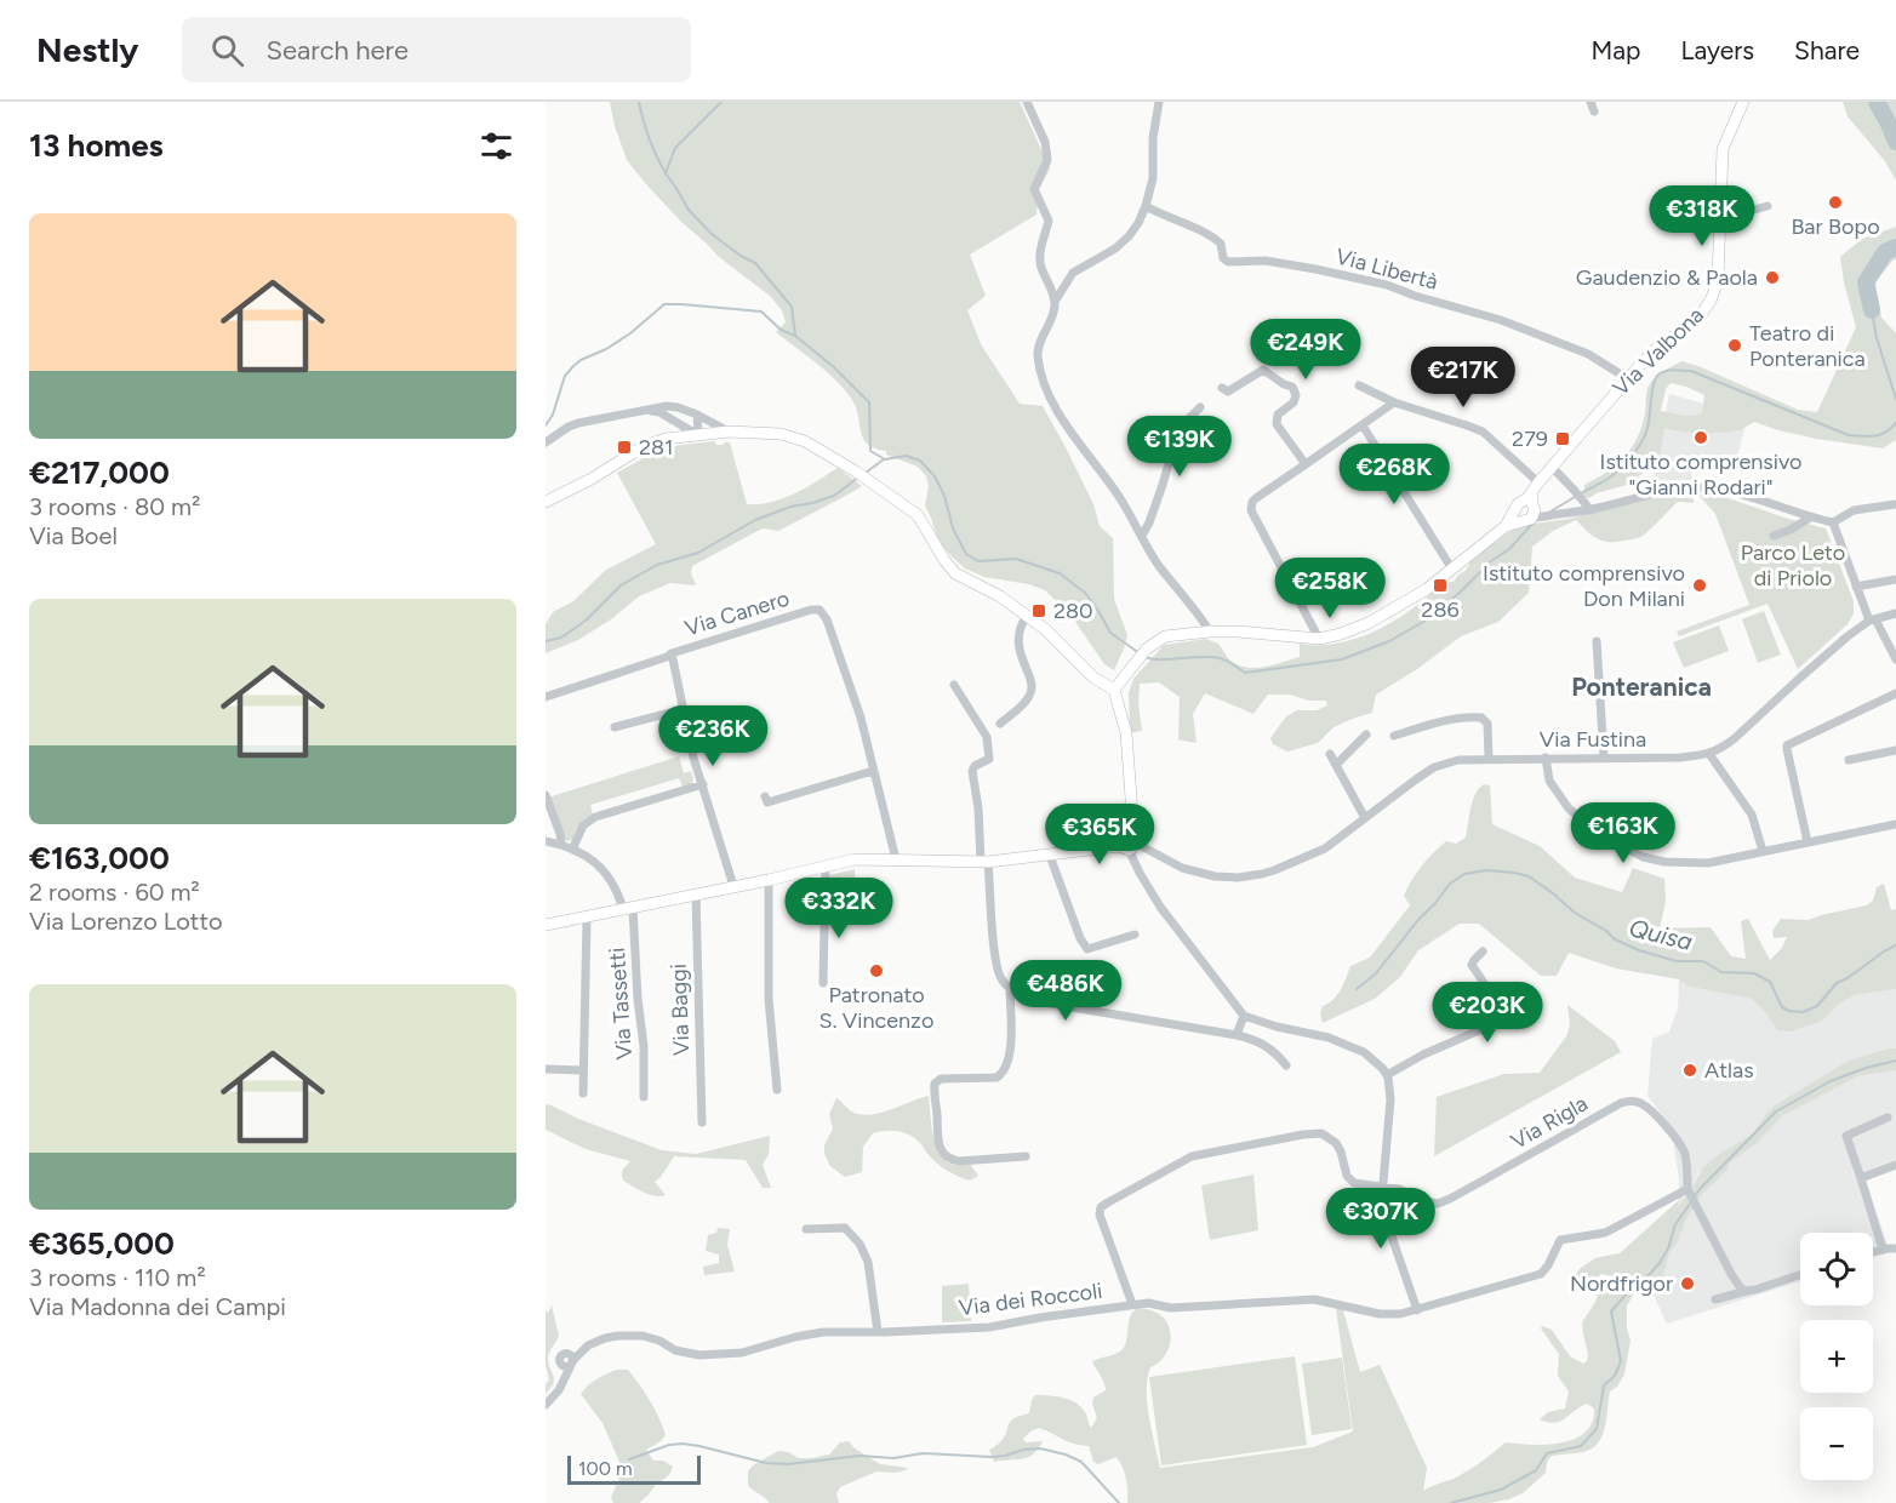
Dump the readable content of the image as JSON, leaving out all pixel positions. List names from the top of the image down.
{
  "streets": {
    "street": [
      "Via Libertà",
      "Via Valbona",
      "Via Canero",
      "Via Fustina",
      "Via Tassetti",
      "Via Baggi",
      "Via Rigla",
      "Via dei Roccoli"
    ]
  },
  "crossings": [
    ["Via Libertà", "Via Valbona"]
  ],
  "districts": ["Ponteranica"],
  "water": ["Quisa"],
  "parks": ["Parco Leto di Priolo"],
  "places": {
    "other": [
      "Bar Bopo",
      "Gaudenzio & Paola",
      "Teatro di Ponteranica",
      "Istituto comprensivo \"Gianni Rodari\"",
      "Istituto comprensivo Don Milani",
      "Patronato S. Vincenzo",
      "Atlas",
      "Nordfrigor"
    ],
    "transit": [
      "279",
      "281",
      "286",
      "280"
    ]
  },
  "scale_bar": "100 m",
  "page": {
    "header": "Nestly",
    "search": "Search here",
    "nav": ["Map", "Layers", "Share"],
    "heading": "13 homes",
    "price": [
      "€318K",
      "€249K",
      "€217K",
      "€139K",
      "€268K",
      "€258K",
      "€236K",
      "€163K",
      "€365K",
      "€332K",
      "€486K",
      "€203K",
      "€307K"
    ],
    "list": [
      {
        "name": "€217,000",
        "note": "3 rooms · 80 m² · Via Boel"
      },
      {
        "name": "€163,000",
        "note": "2 rooms · 60 m² · Via Lorenzo Lotto"
      },
      {
        "name": "€365,000",
        "note": "3 rooms · 110 m² · Via Madonna dei Campi"
      }
    ],
    "map_buttons": ["+", "−"],
    "scale": "100 m"
  }
}
